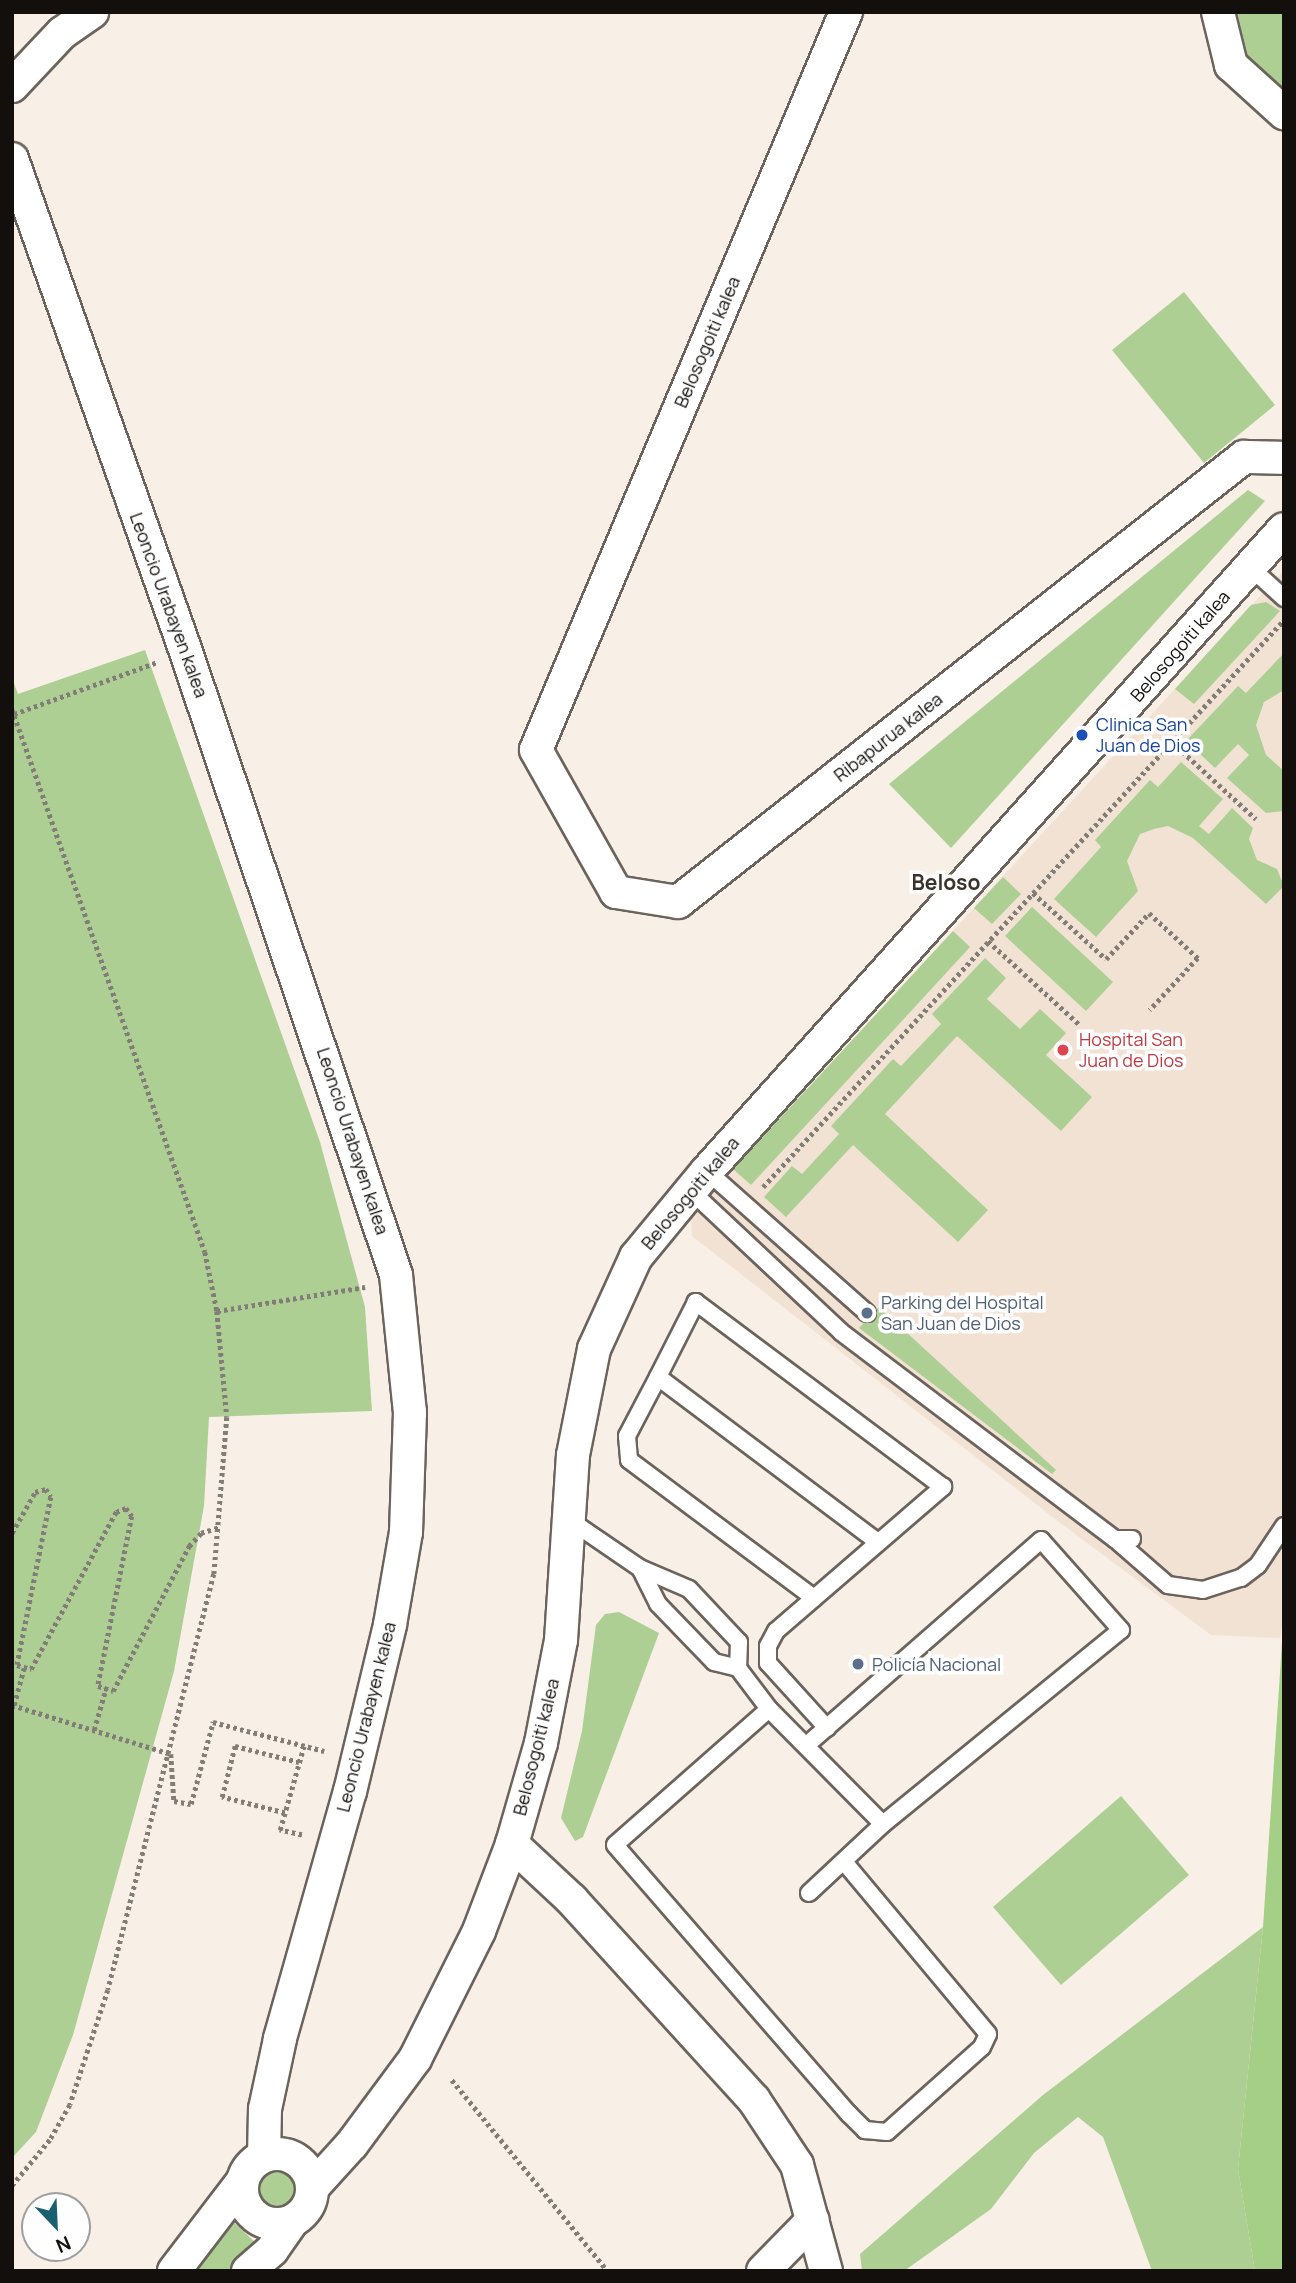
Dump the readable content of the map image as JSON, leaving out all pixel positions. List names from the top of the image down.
{
  "streets": {
    "street": ["Belosogoiti kalea", "Leoncio Urabayen kalea", "Ribapurua kalea"]
  },
  "crossings": [
    ["Belosogoiti kalea", "Ribapurua kalea"]
  ],
  "districts": ["Beloso"],
  "places": [
    "Clinica San Juan de Dios",
    "Hospital San Juan de Dios",
    "Parking del Hospital San Juan de Dios",
    "Policía Nacional"
  ],
  "north": "bottom right"
}
